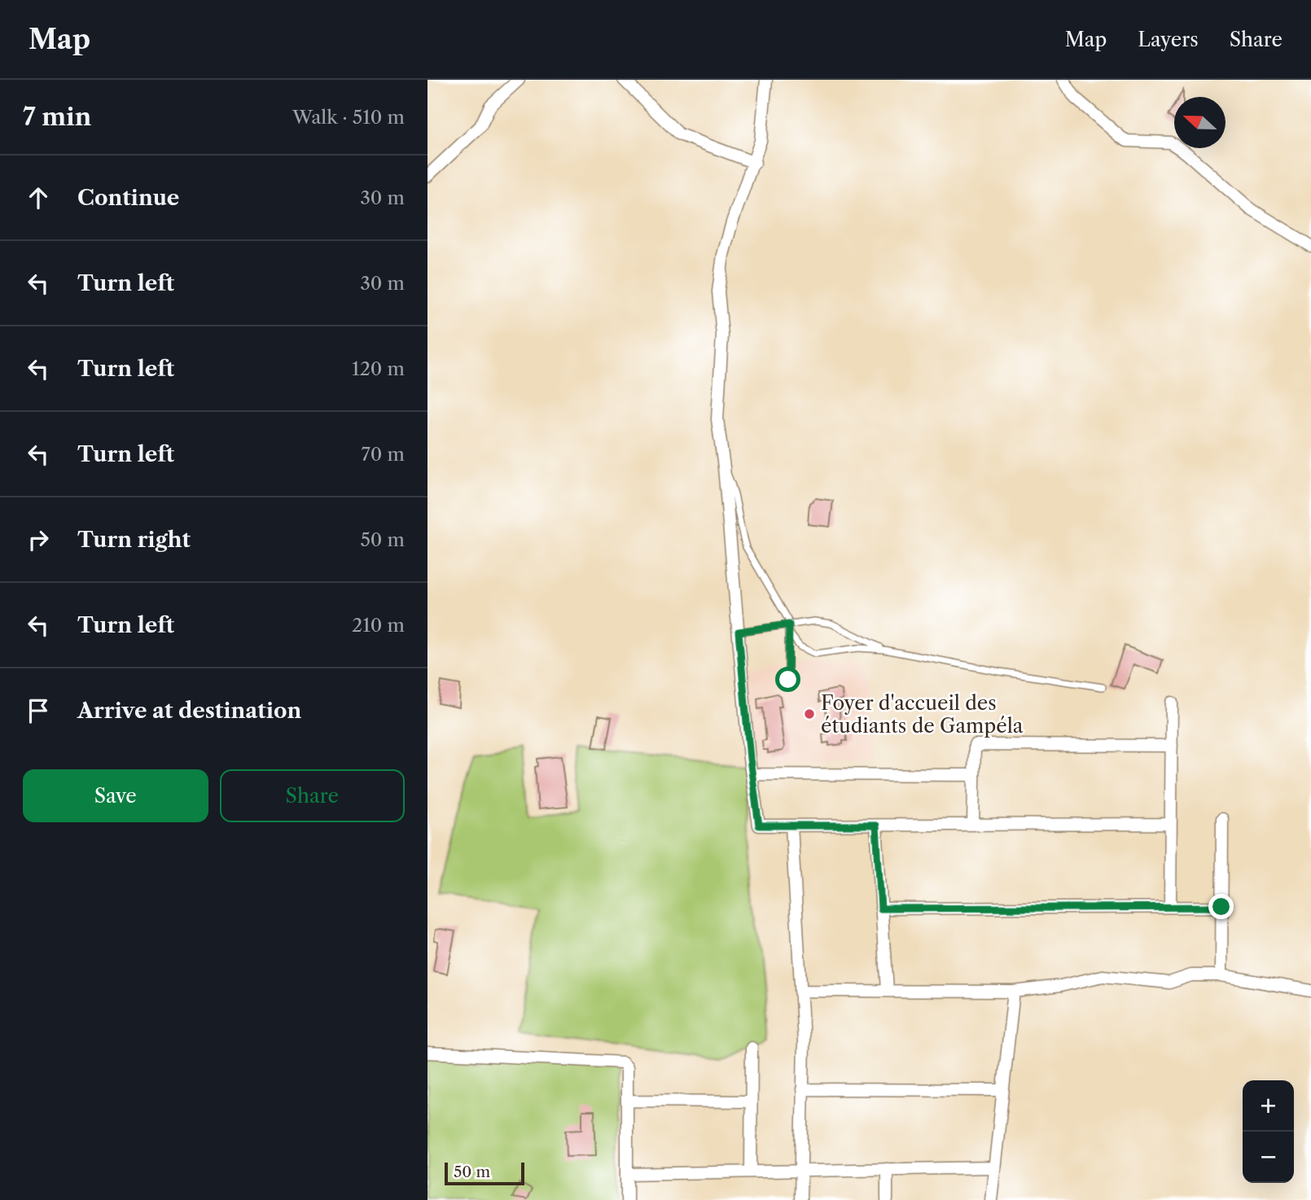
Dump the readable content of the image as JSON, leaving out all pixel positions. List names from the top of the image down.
{
  "places": ["Foyer d'accueil des étudiants de Gampéla"],
  "scale_bar": "50 m",
  "north": "left",
  "page": {
    "header": "Map",
    "nav": ["Map", "Layers", "Share"],
    "heading": ["7 min", "Walk · 510 m"],
    "list": [
      ["Continue", "30 m"],
      ["Turn left", "30 m"],
      ["Turn left", "120 m"],
      ["Turn left", "70 m"],
      ["Turn right", "50 m"],
      ["Turn left", "210 m"],
      "Arrive at destination"
    ],
    "buttons": ["Save", "Share"],
    "map_buttons": ["+", "−"],
    "scale": "50 m"
  }
}
